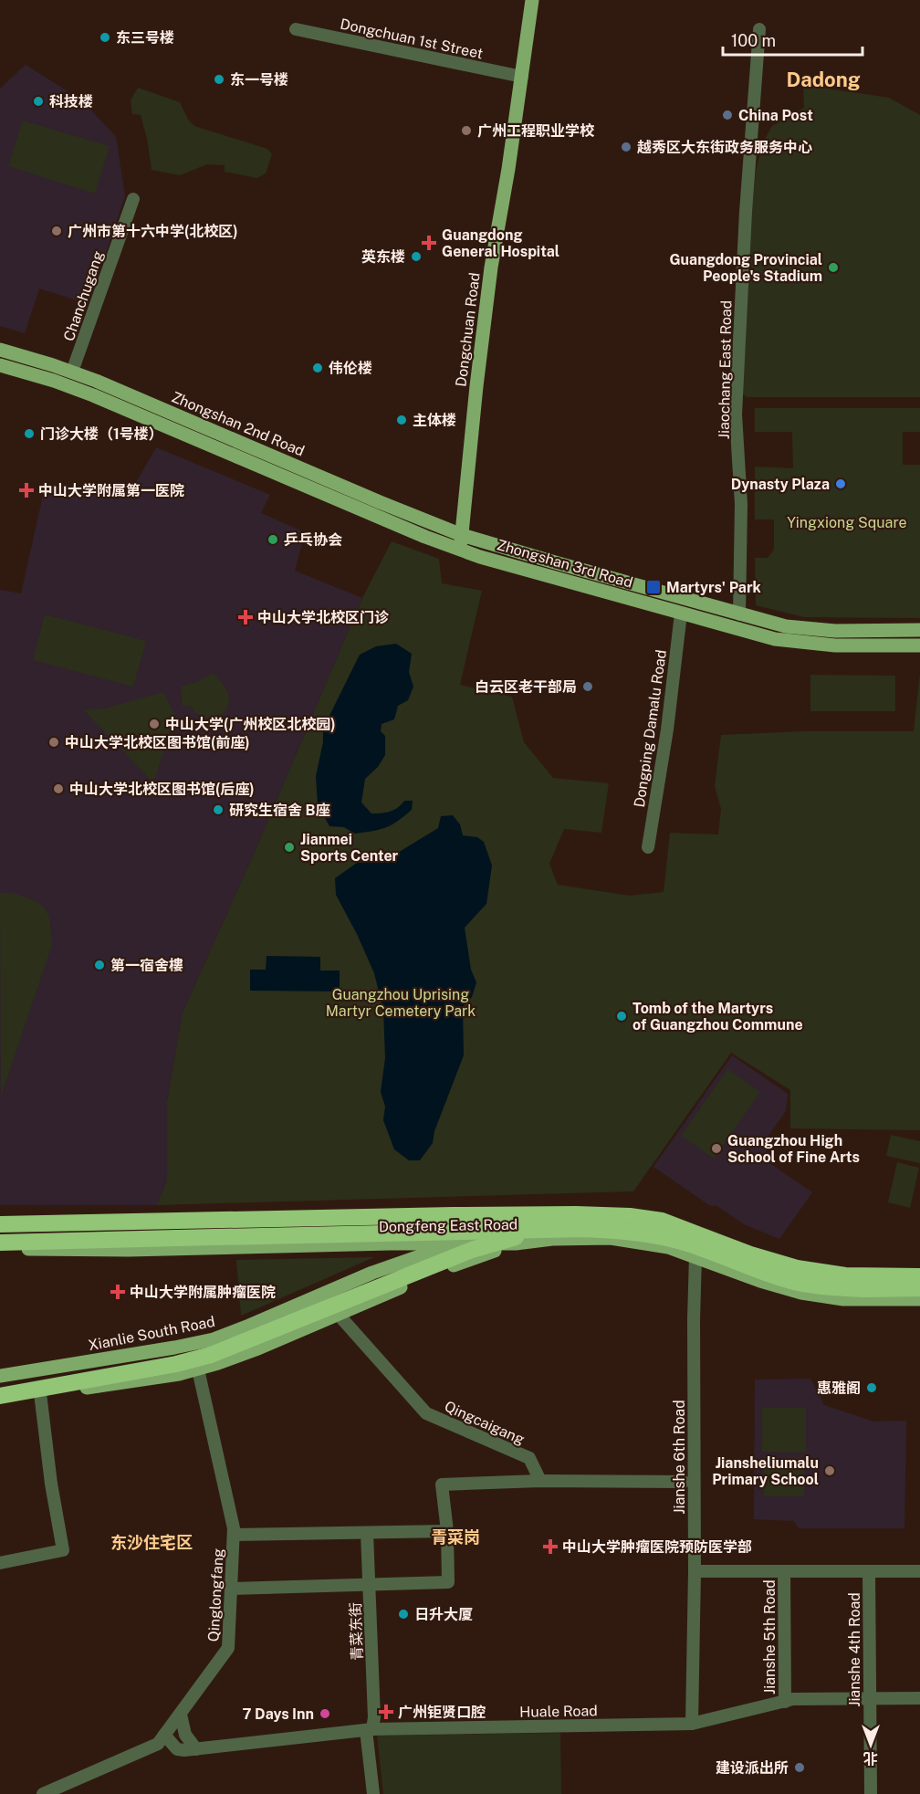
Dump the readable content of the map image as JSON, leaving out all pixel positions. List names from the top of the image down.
{
  "streets": {
    "highway": ["Dongfeng East Road"],
    "main road": [
      "Dongchuan Road",
      "Zhongshan 2nd Road",
      "Zhongshan 3rd Road",
      "Xianlie South Road"
    ],
    "street": [
      "Dongchuan 1st Street",
      "Chanchugang",
      "Jiaochang East Road",
      "Dongping Damalu Road",
      "Qingcaigang",
      "Jianshe 6th Road",
      "Qinglongfang",
      "青菜东街",
      "Jianshe 5th Road",
      "Jianshe 4th Road",
      "Huale Road"
    ]
  },
  "crossings": [
    ["Dongchuan 1st Street", "Dongchuan Road"],
    ["Chanchugang", "Zhongshan 2nd Road"],
    ["Dongchuan Road", "Zhongshan 2nd Road"],
    ["Dongchuan Road", "Zhongshan 3rd Road"],
    ["Jiaochang East Road", "Zhongshan 3rd Road"],
    ["Zhongshan 2nd Road", "Zhongshan 3rd Road"],
    ["Zhongshan 3rd Road", "Dongping Damalu Road"],
    ["Dongfeng East Road", "Xianlie South Road"],
    ["Dongfeng East Road", "Jianshe 6th Road"],
    ["Jianshe 6th Road", "Huale Road"],
    ["Qinglongfang", "Huale Road"],
    ["青菜东街", "Huale Road"],
    ["Jianshe 5th Road", "Huale Road"],
    ["Jianshe 4th Road", "Huale Road"]
  ],
  "districts": ["Dadong", "青菜岗", "东沙住宅区"],
  "parks": ["Yingxiong Square", "Guangzhou Uprising Martyr Cemetery Park"],
  "places": {
    "other": [
      "东三号楼",
      "东一号楼",
      "科技楼",
      "China Post",
      "广州工程职业学校",
      "越秀区大东街政务服务中心",
      "广州市第十六中学(北校区)",
      "英东楼",
      "Guangdong Provincial People's Stadium",
      "伟伦楼",
      "主体楼",
      "门诊大楼（1号楼）",
      "Dynasty Plaza",
      "乒乓协会",
      "白云区老干部局",
      "中山大学(广州校区北校园)",
      "中山大学北校区图书馆(前座)",
      "中山大学北校区图书馆(后座)",
      "研究生宿舍 B座",
      "Jianmei Sports Center",
      "第一宿舍樓",
      "Tomb of the Martyrs of Guangzhou Commune",
      "Guangzhou High School of Fine Arts",
      "惠雅阁",
      "Jiansheliumalu Primary School",
      "日升大厦",
      "7 Days Inn",
      "建设派出所"
    ],
    "health": [
      "Guangdong General Hospital",
      "中山大学附属第一医院",
      "中山大学北校区门诊",
      "中山大学附属肿瘤医院",
      "中山大学肿瘤医院预防医学部",
      "广州钜贤口腔"
    ],
    "transit": ["Martyrs' Park"]
  },
  "scale_bar": "100 m",
  "north": "bottom"
}
